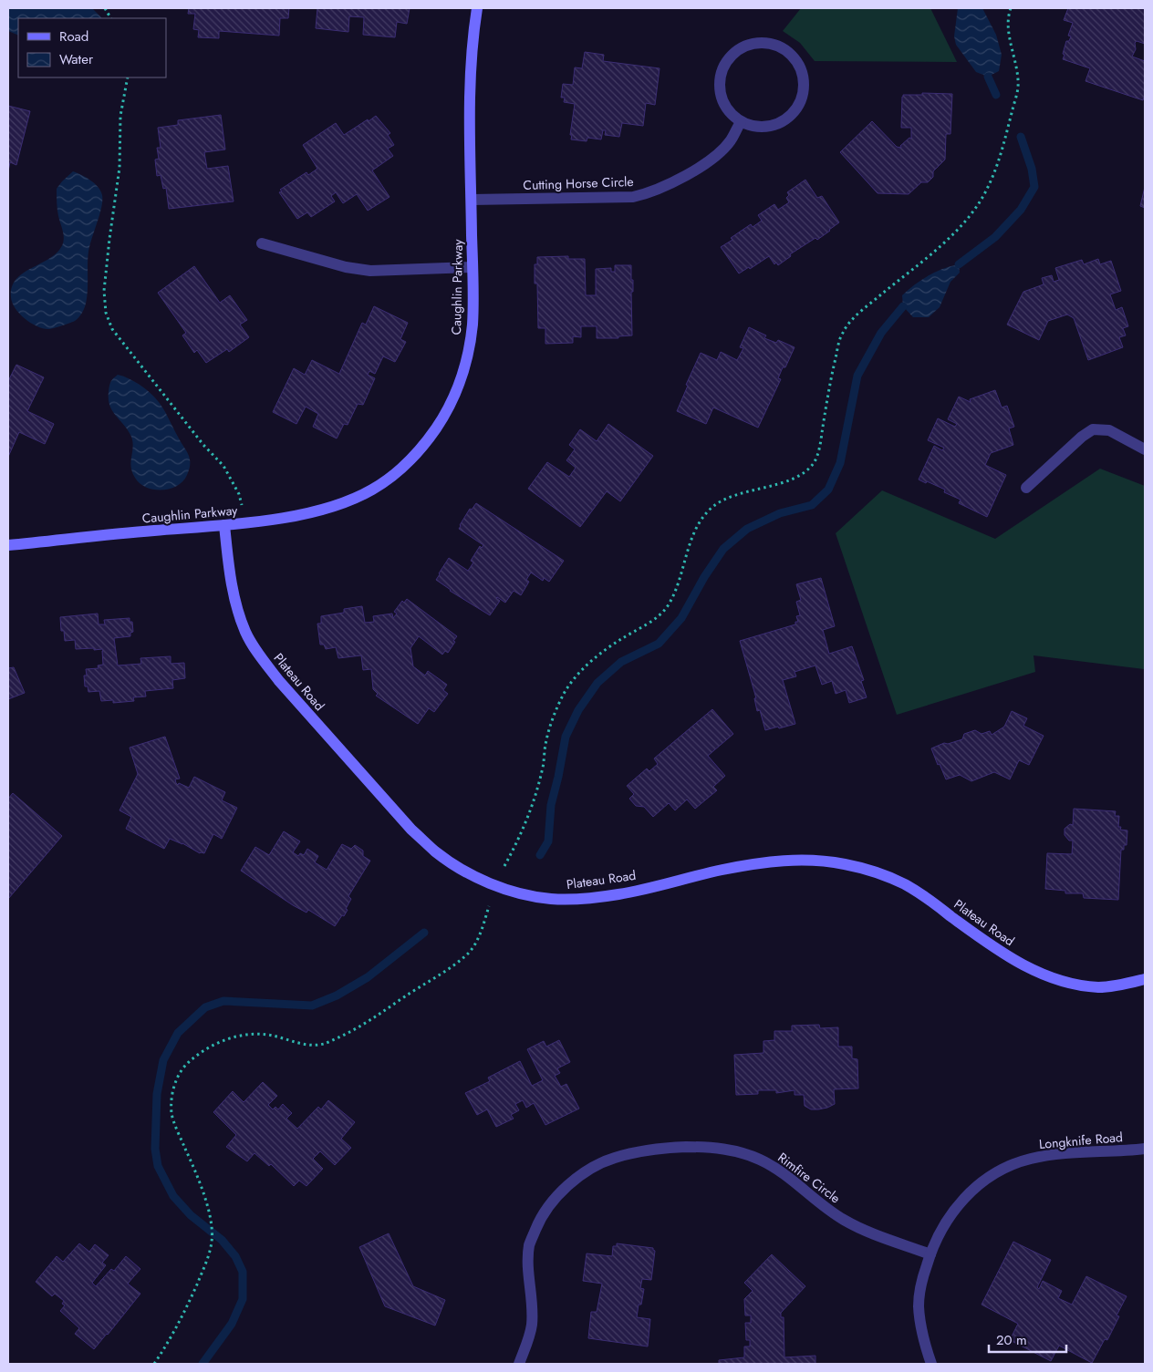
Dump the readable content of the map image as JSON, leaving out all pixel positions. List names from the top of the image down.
{
  "streets": {
    "street": [
      "Cutting Horse Circle",
      "Caughlin Parkway",
      "Plateau Road",
      "Longknife Road",
      "Rimfire Circle"
    ]
  },
  "crossings": [
    ["Cutting Horse Circle", "Caughlin Parkway"],
    ["Caughlin Parkway", "Plateau Road"],
    ["Longknife Road", "Rimfire Circle"]
  ],
  "legend": ["Road", "Water"],
  "scale_bar": "20 m"
}
